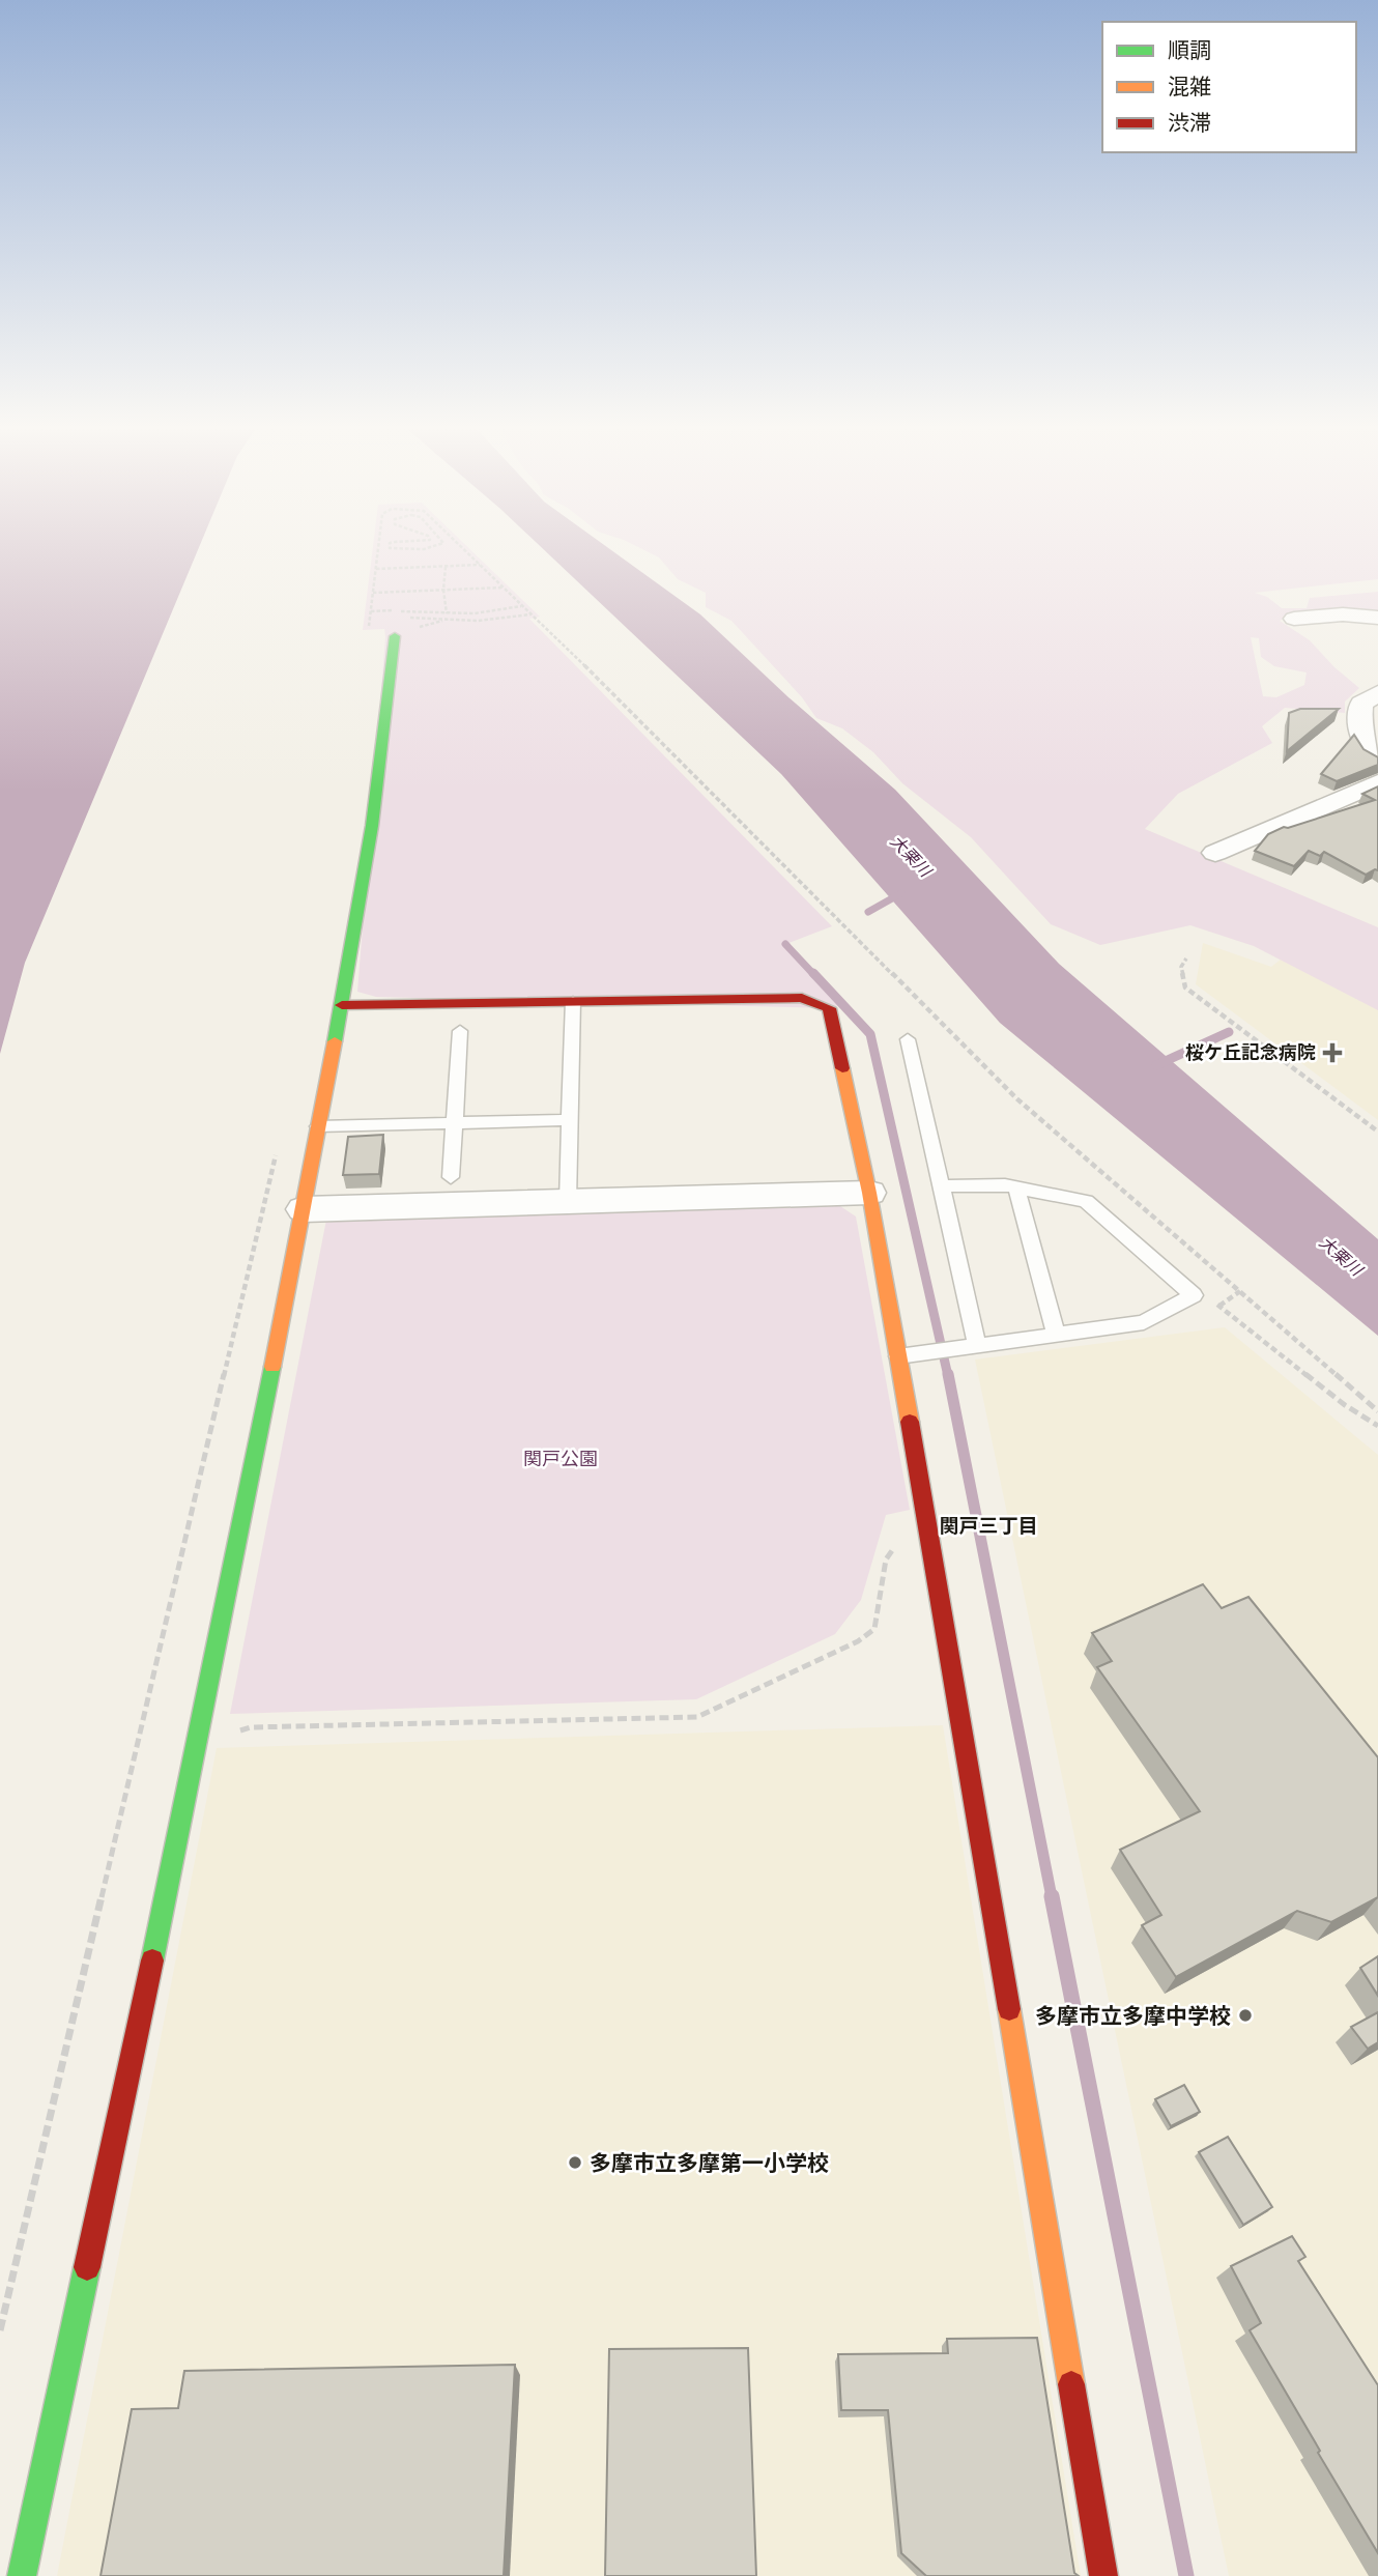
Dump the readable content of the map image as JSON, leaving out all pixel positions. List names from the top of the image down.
{
  "districts": ["関戸三丁目"],
  "water": ["大栗川"],
  "parks": ["関戸公園"],
  "places": {
    "health": ["桜ケ丘記念病院"],
    "other": ["多摩市立多摩中学校", "多摩市立多摩第一小学校"]
  },
  "legend": ["順調", "混雑", "渋滞"]
}
